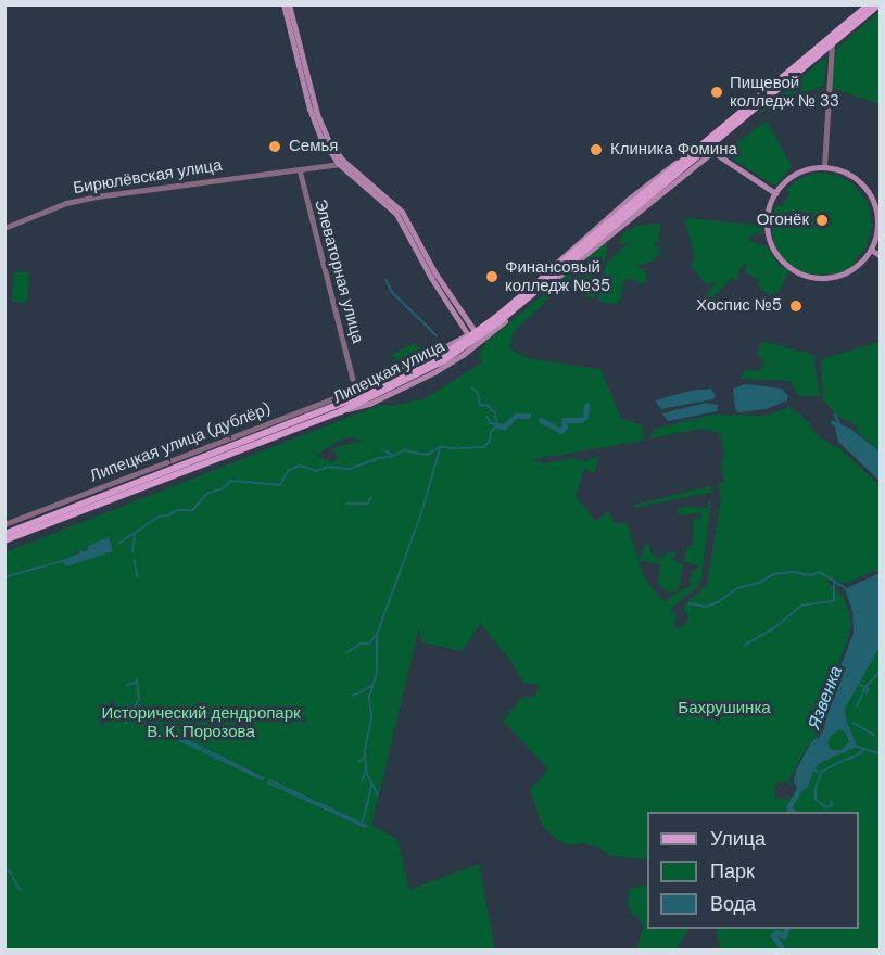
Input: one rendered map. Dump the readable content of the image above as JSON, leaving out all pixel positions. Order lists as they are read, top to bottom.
{
  "streets": {
    "main road": ["Липецкая улица"],
    "street": ["Бирюлёвская улица", "Элеваторная улица", "Липецкая улица (дублёр)"]
  },
  "crossings": [
    ["Бирюлёвская улица", "Элеваторная улица"]
  ],
  "water": ["Язвенка"],
  "parks": ["Бахрушинка", "Исторический дендропарк В. К. Порозова"],
  "places": [
    "Пищевой колледж № 33",
    "Семья",
    "Клиника Фомина",
    "Огонёк",
    "Финансовый колледж №35",
    "Хоспис №5"
  ],
  "legend": ["Улица", "Парк", "Вода"]
}
